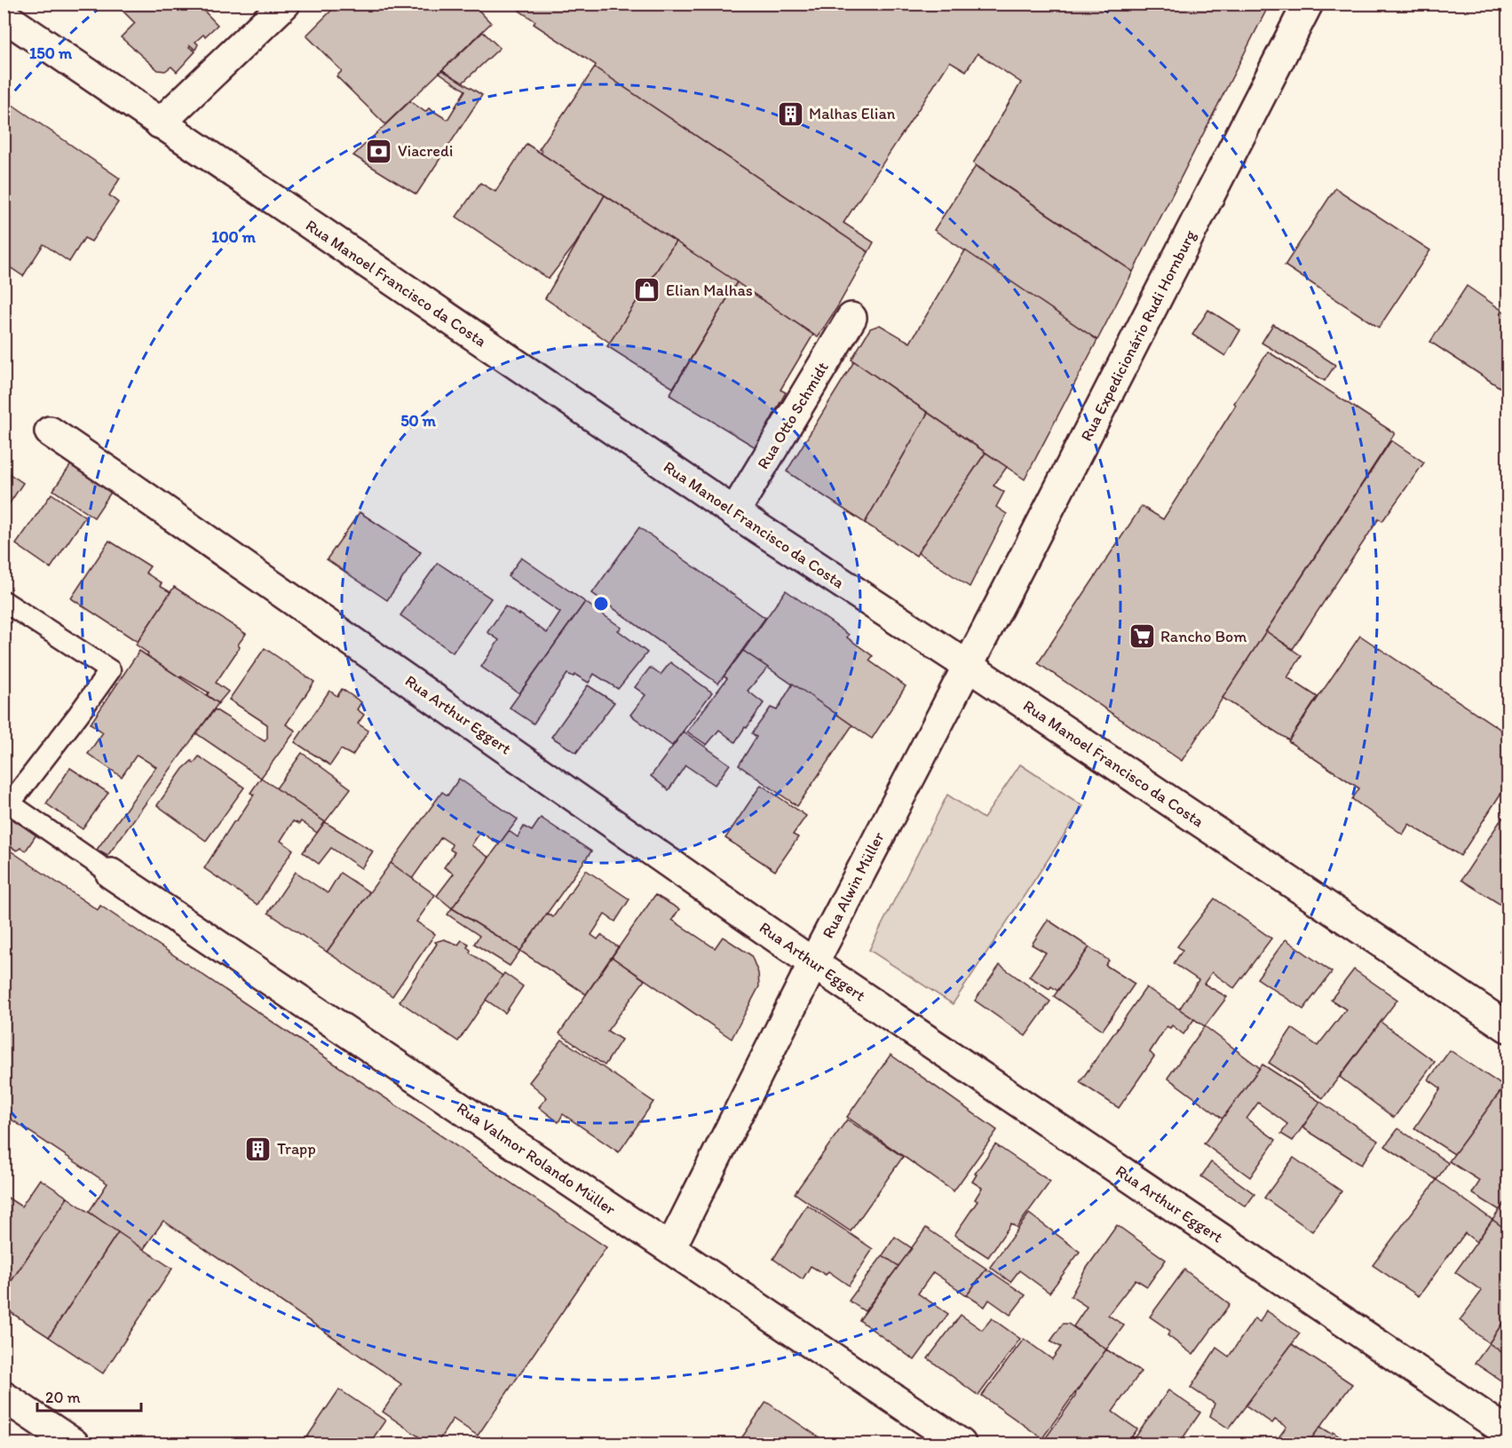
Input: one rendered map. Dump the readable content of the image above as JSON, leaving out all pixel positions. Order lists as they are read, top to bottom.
{
  "streets": {
    "street": [
      "Rua Manoel Francisco da Costa",
      "Rua Expedicionário Rudi Hornburg",
      "Rua Otto Schmidt",
      "Rua Arthur Eggert",
      "Rua Alwin Müller",
      "Rua Valmor Rolando Müller"
    ]
  },
  "crossings": [
    ["Rua Manoel Francisco da Costa", "Rua Expedicionário Rudi Hornburg"],
    ["Rua Manoel Francisco da Costa", "Rua Otto Schmidt"],
    ["Rua Manoel Francisco da Costa", "Rua Alwin Müller"],
    ["Rua Expedicionário Rudi Hornburg", "Rua Alwin Müller"],
    ["Rua Arthur Eggert", "Rua Alwin Müller"],
    ["Rua Alwin Müller", "Rua Valmor Rolando Müller"]
  ],
  "places": {
    "building": ["Malhas Elian", "Trapp"],
    "bank": ["Viacredi"],
    "shop": ["Elian Malhas"],
    "supermarket": ["Rancho Bom"]
  },
  "scale_bar": "20 m",
  "rings": ["150 m", "100 m", "50 m"]
}
